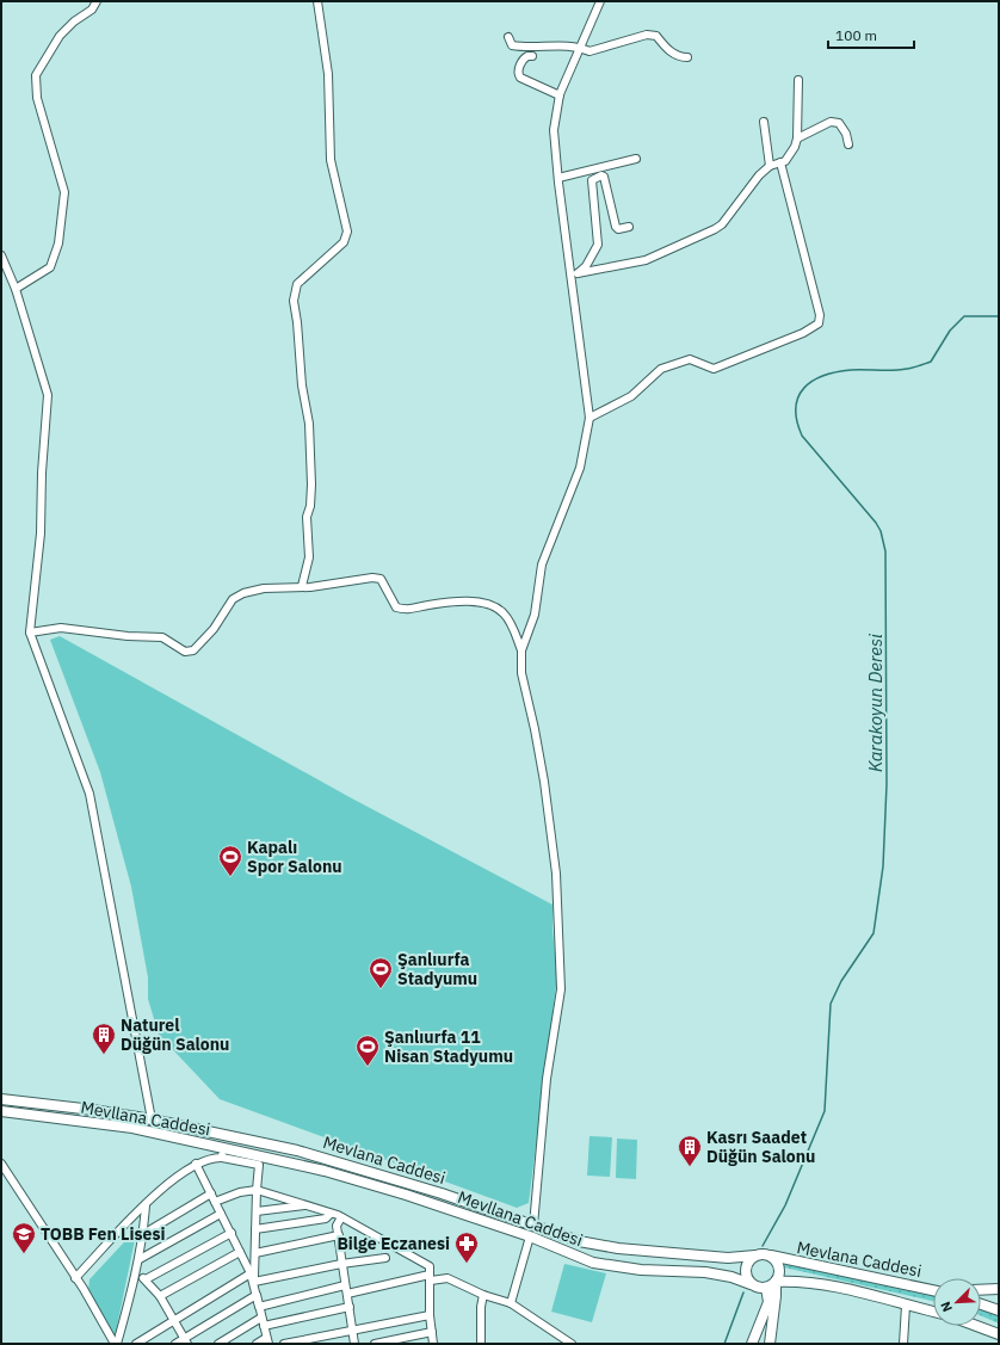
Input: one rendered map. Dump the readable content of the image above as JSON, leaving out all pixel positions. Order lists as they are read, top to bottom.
{
  "streets": {
    "main road": ["Mevllana Caddesi", "Mevlana Caddesi"]
  },
  "crossings": [
    ["Mevllana Caddesi", "Mevlana Caddesi"]
  ],
  "water": ["Karakoyun Deresi"],
  "places": {
    "sports": ["Kapalı Spor Salonu", "Şanlıurfa Stadyumu", "Şanlıurfa 11 Nisan Stadyumu"],
    "building": ["Naturel Düğün Salonu", "Kasrı Saadet Düğün Salonu"],
    "school or university": ["TOBB Fen Lisesi"],
    "pharmacy": ["Bilge Eczanesi"]
  },
  "scale_bar": "100 m",
  "north": "bottom left"
}
